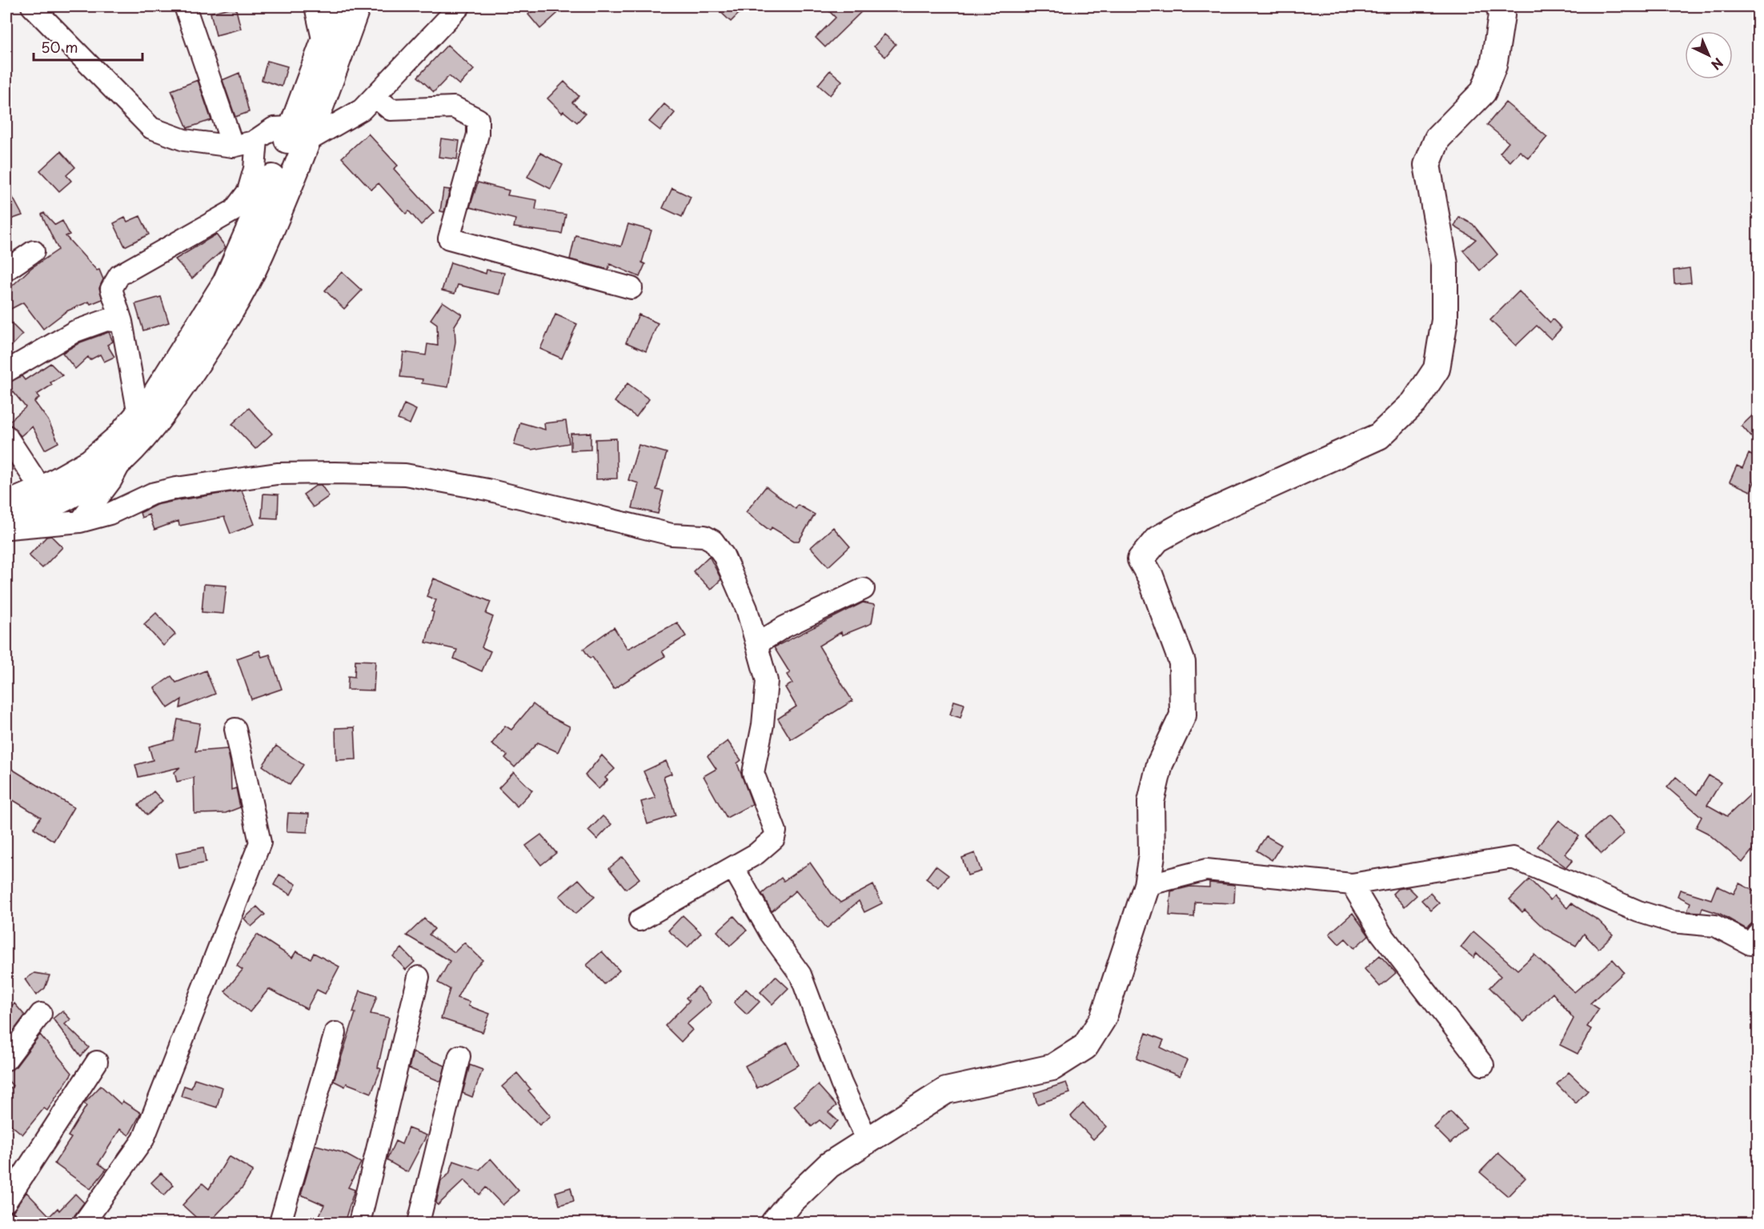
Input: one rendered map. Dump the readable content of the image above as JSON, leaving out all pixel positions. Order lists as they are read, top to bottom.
{
  "scale_bar": "50 m",
  "north": "bottom right"
}
